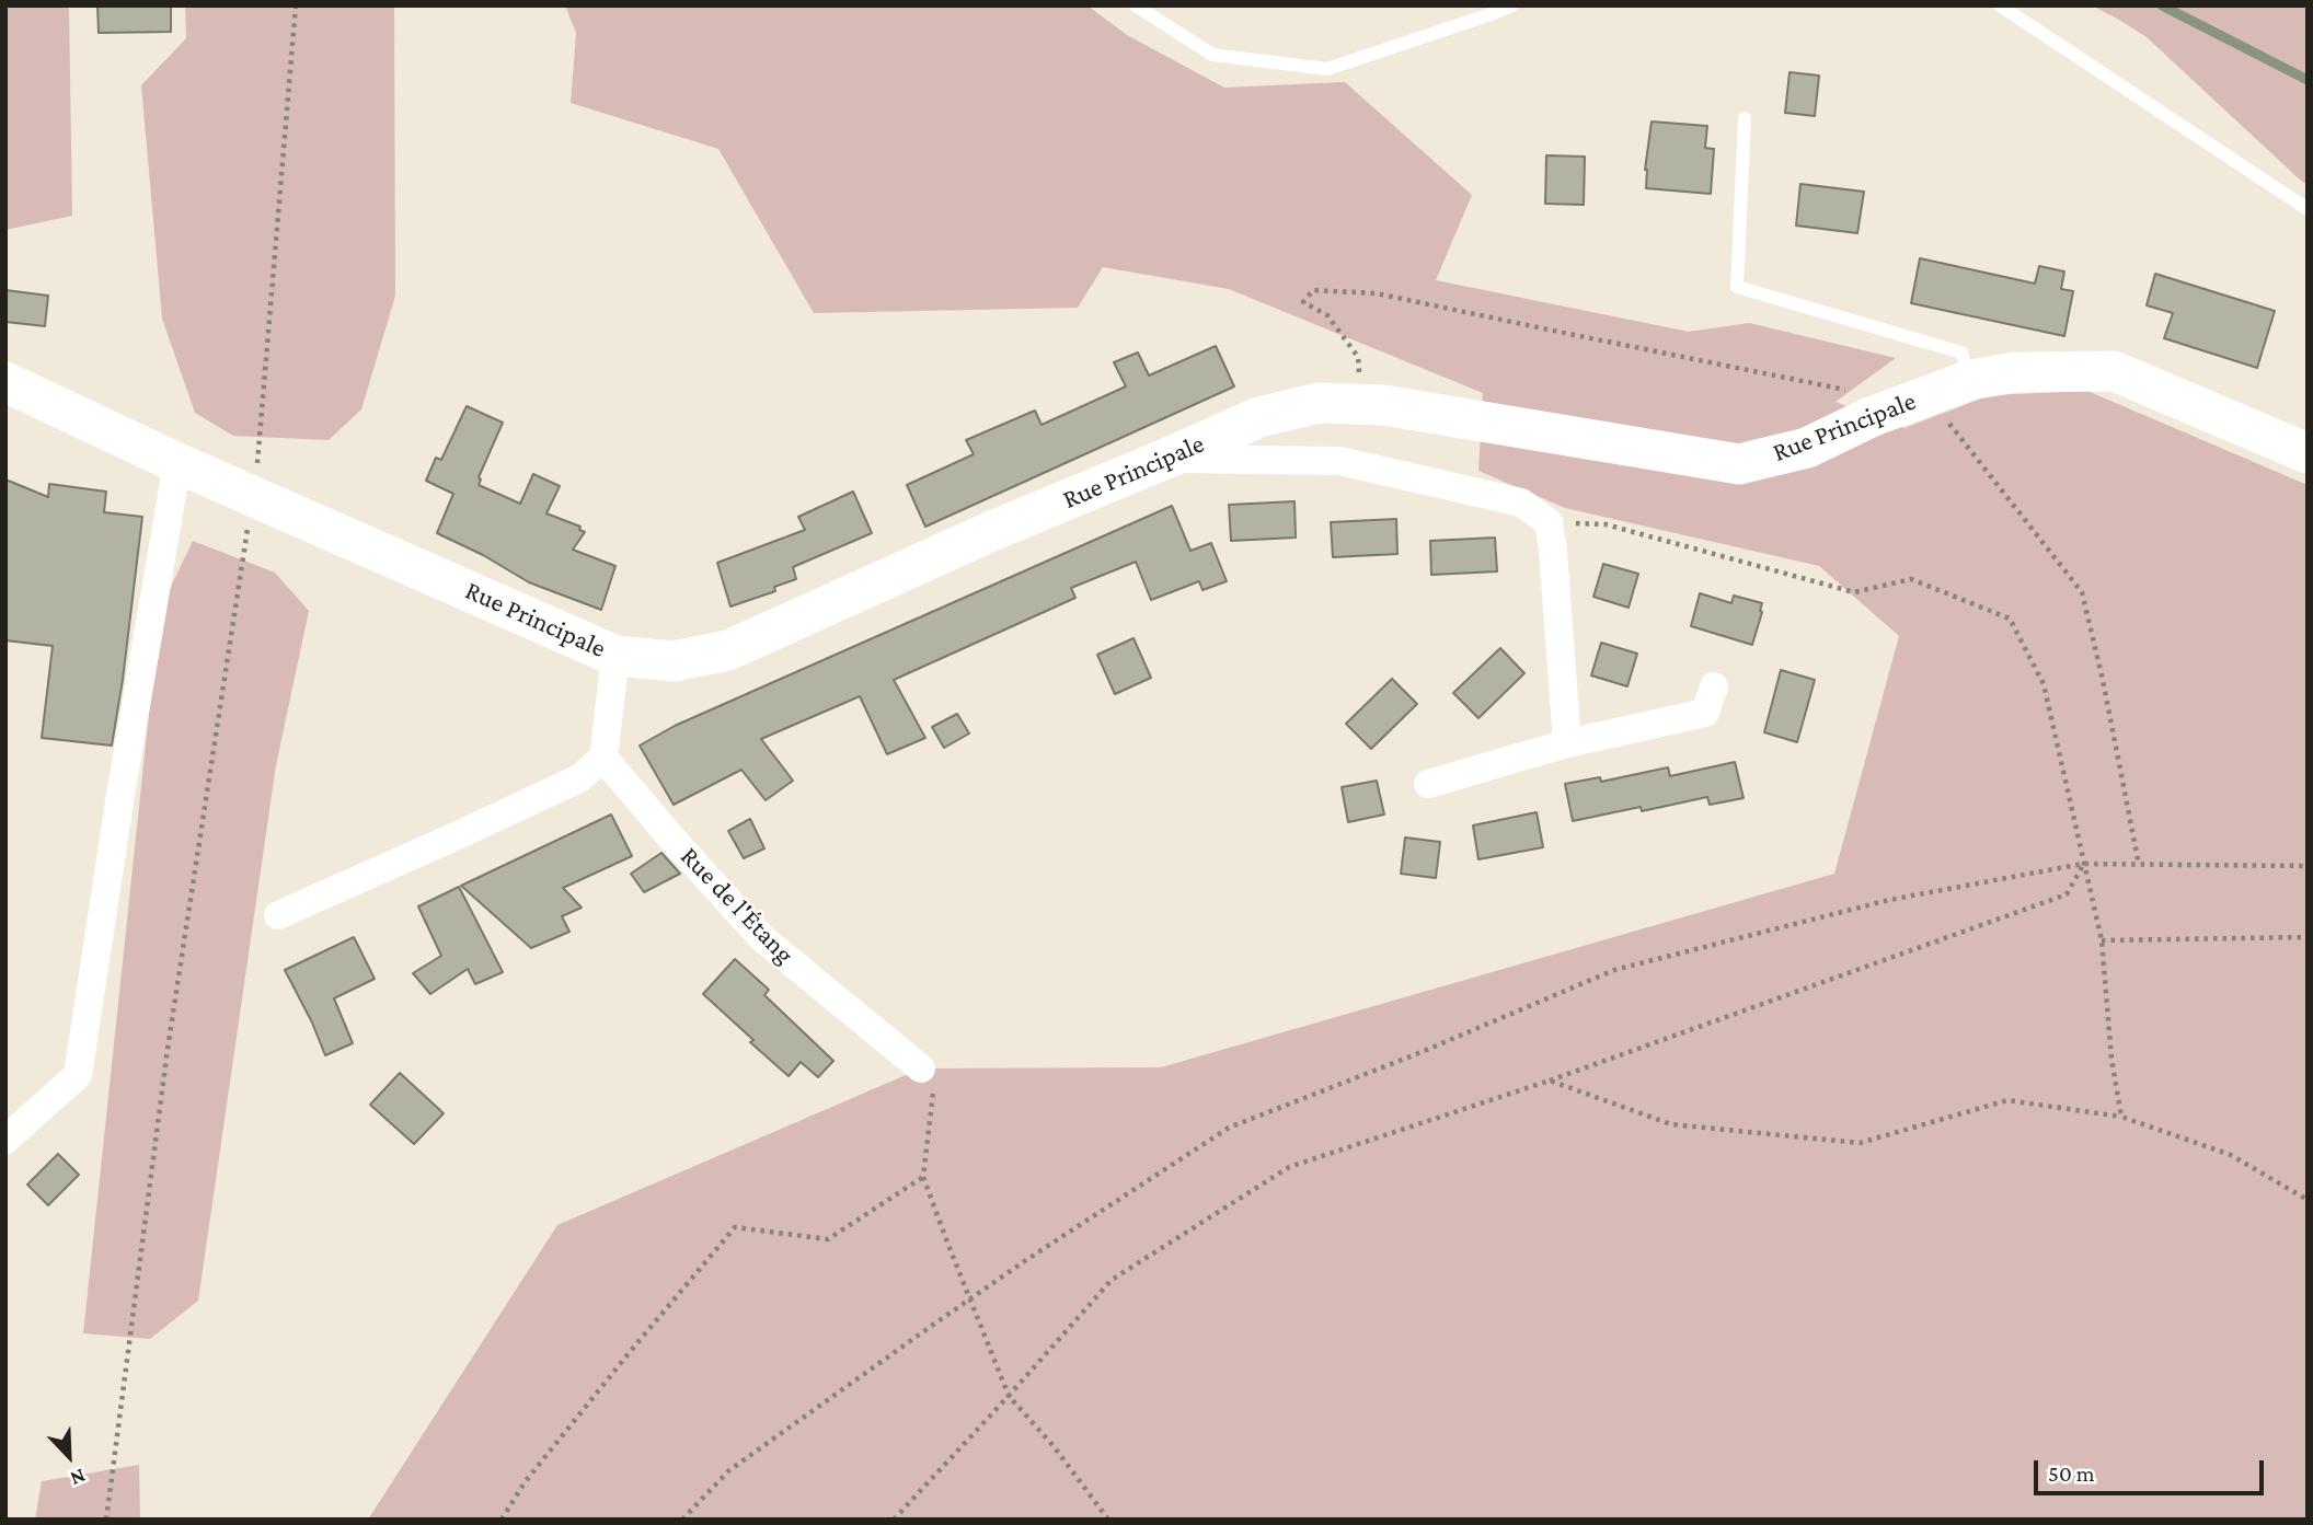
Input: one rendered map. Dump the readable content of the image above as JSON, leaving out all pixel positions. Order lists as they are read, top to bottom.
{
  "streets": {
    "main road": ["Rue Principale"],
    "street": ["Rue de l'Étang"]
  },
  "scale_bar": "50 m",
  "north": "bottom right"
}
